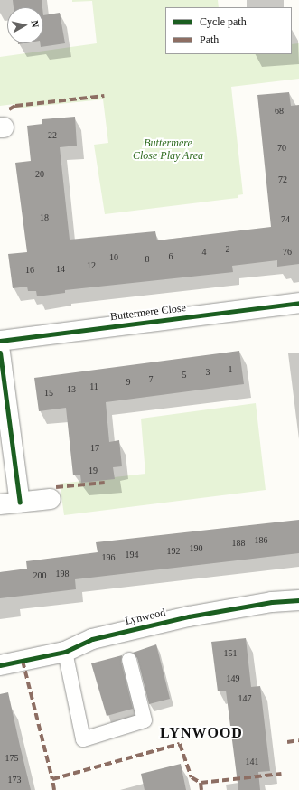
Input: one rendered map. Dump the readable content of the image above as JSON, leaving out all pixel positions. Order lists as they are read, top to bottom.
{
  "streets": {
    "street": ["Buttermere Close", "Lynwood"]
  },
  "districts": ["LYNWOOD"],
  "parks": ["Buttermere Close Play Area"],
  "house_numbers": [
    "68",
    "22",
    "70",
    "20",
    "72",
    "18",
    "74",
    "2",
    "4",
    "76",
    "6",
    "10",
    "8",
    "12",
    "14",
    "16",
    "1",
    "3",
    "5",
    "7",
    "9",
    "11",
    "13",
    "15",
    "17",
    "19",
    "186",
    "188",
    "190",
    "192",
    "194",
    "196",
    "198",
    "200",
    "151",
    "149",
    "147",
    "175",
    "141",
    "173"
  ],
  "legend": ["Cycle path", "Path"],
  "north": "right"
}
